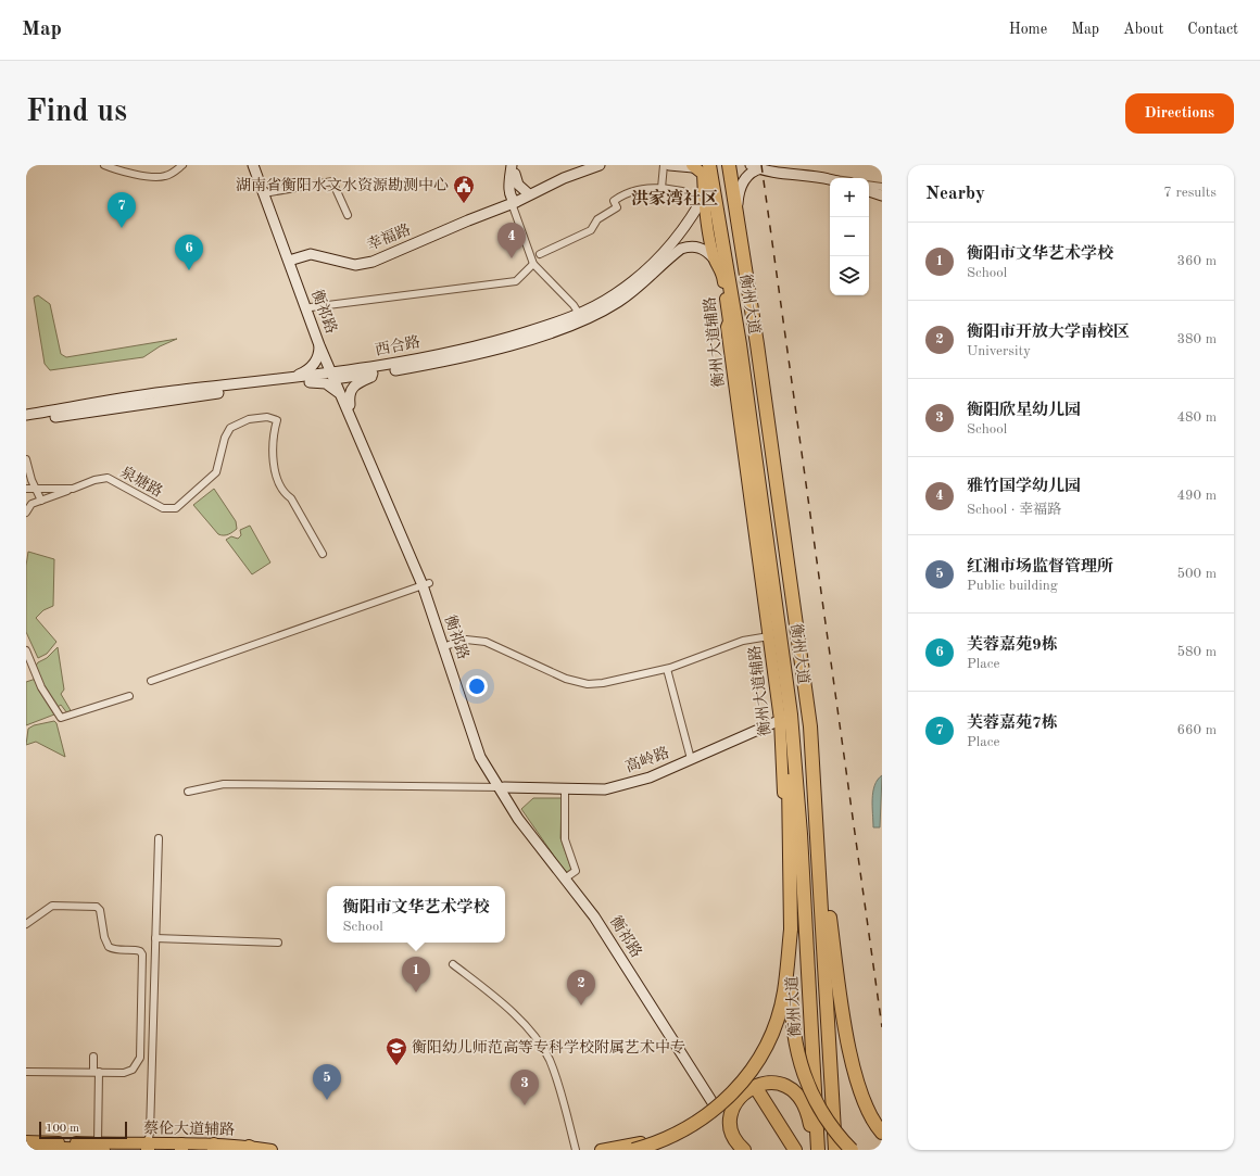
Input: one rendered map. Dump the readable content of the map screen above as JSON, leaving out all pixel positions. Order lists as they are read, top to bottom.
{
  "streets": {
    "highway": ["衡州大道"],
    "main road": ["衡州大道辅路", "蔡伦大道辅路"],
    "street": [
      "幸福路",
      "衡祁路",
      "西合路",
      "泉塘路",
      "高岭路"
    ]
  },
  "crossings": [
    ["幸福路", "衡祁路"],
    ["衡州大道", "衡州大道辅路"],
    ["衡州大道", "高岭路"],
    ["衡祁路", "衡州大道辅路"],
    ["衡祁路", "西合路"],
    ["衡祁路", "高岭路"],
    ["衡州大道辅路", "西合路"],
    ["衡州大道辅路", "高岭路"]
  ],
  "districts": ["洪家湾社区"],
  "places": {
    "public building": ["湖南省衡阳水文水资源勘测中心"],
    "school or university": ["衡阳幼儿师范高等专科学校附属艺术中专"]
  },
  "scale_bar": "100 m",
  "page": {
    "header": "Map",
    "nav": [
      "Home",
      "Map",
      "About",
      "Contact"
    ],
    "buttons": "Directions",
    "title": "Find us",
    "heading": ["Nearby", "7 results"],
    "map_buttons": ["+", "−"],
    "pins": [
      "7",
      "4",
      "6",
      "1",
      "2",
      "5",
      "3"
    ],
    "list": [
      {
        "mark": "1",
        "name": "衡阳市文华艺术学校",
        "note": "School",
        "value": "360 m"
      },
      {
        "mark": "2",
        "name": "衡阳市开放大学南校区",
        "note": "University",
        "value": "380 m"
      },
      {
        "mark": "3",
        "name": "衡阳欣星幼儿园",
        "note": "School",
        "value": "480 m"
      },
      {
        "mark": "4",
        "name": "雅竹国学幼儿园",
        "note": "School · 幸福路",
        "value": "490 m"
      },
      {
        "mark": "5",
        "name": "红湘市场监督管理所",
        "note": "Public building",
        "value": "500 m"
      },
      {
        "mark": "6",
        "name": "芙蓉嘉苑9栋",
        "note": "Place",
        "value": "580 m"
      },
      {
        "mark": "7",
        "name": "芙蓉嘉苑7栋",
        "note": "Place",
        "value": "660 m"
      }
    ],
    "popup": ["衡阳市文华艺术学校", "School"],
    "scale": "100 m"
  }
}
